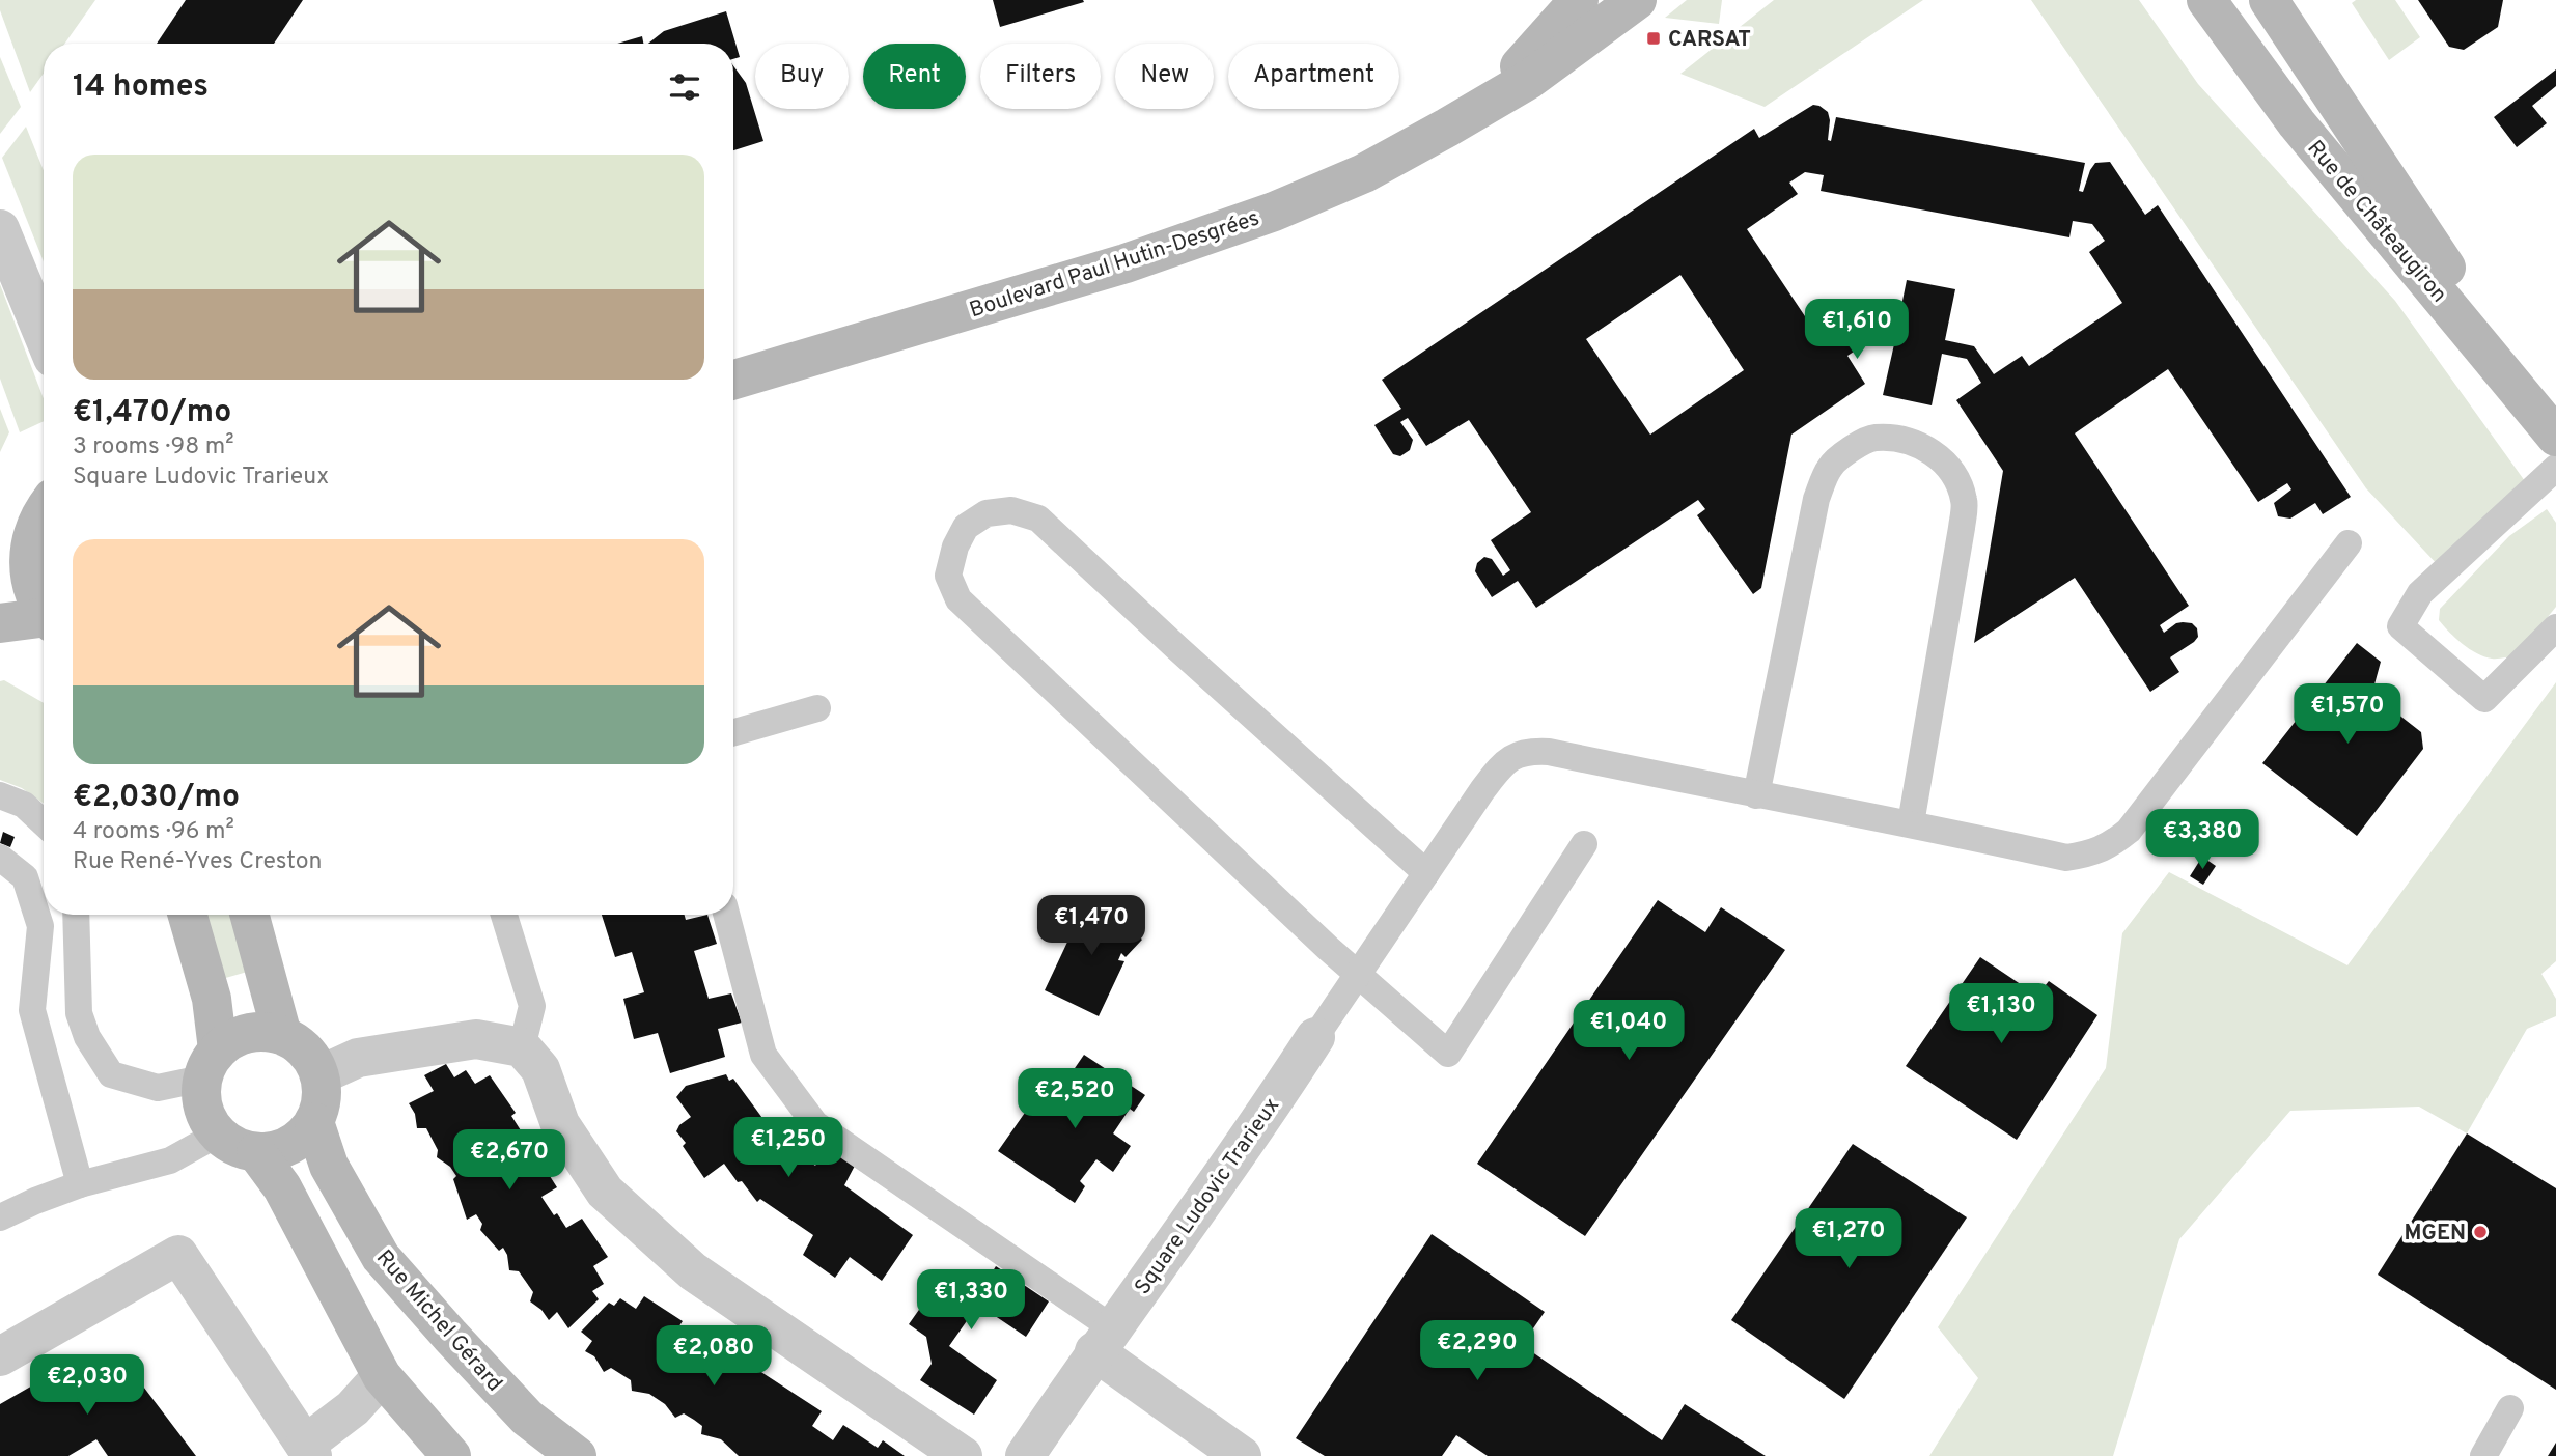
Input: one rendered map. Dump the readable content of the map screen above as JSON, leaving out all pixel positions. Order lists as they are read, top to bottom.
{
  "streets": {
    "main road": ["Rue de Châteaugiron", "Boulevard Paul Hutin-Desgrées", "Rue Michel Gérard"],
    "street": ["Square Ludovic Trarieux"]
  },
  "places": {
    "transit": ["CARSAT"],
    "other": ["MGEN"]
  },
  "page": {
    "chip": [
      "Buy",
      "Rent",
      "Filters",
      "New",
      "Apartment"
    ],
    "heading": "14 homes",
    "list": [
      {
        "name": "€1,470/mo",
        "note": "3 rooms · 98 m² · Square Ludovic Trarieux"
      },
      {
        "name": "€2,030/mo",
        "note": "4 rooms · 96 m² · Rue René-Yves Creston"
      }
    ],
    "price": [
      "€1,610",
      "€1,570",
      "€3,380",
      "€1,470",
      "€1,130",
      "€1,040",
      "€2,520",
      "€1,250",
      "€2,670",
      "€1,270",
      "€1,330",
      "€2,290",
      "€2,080",
      "€2,030"
    ]
  }
}
